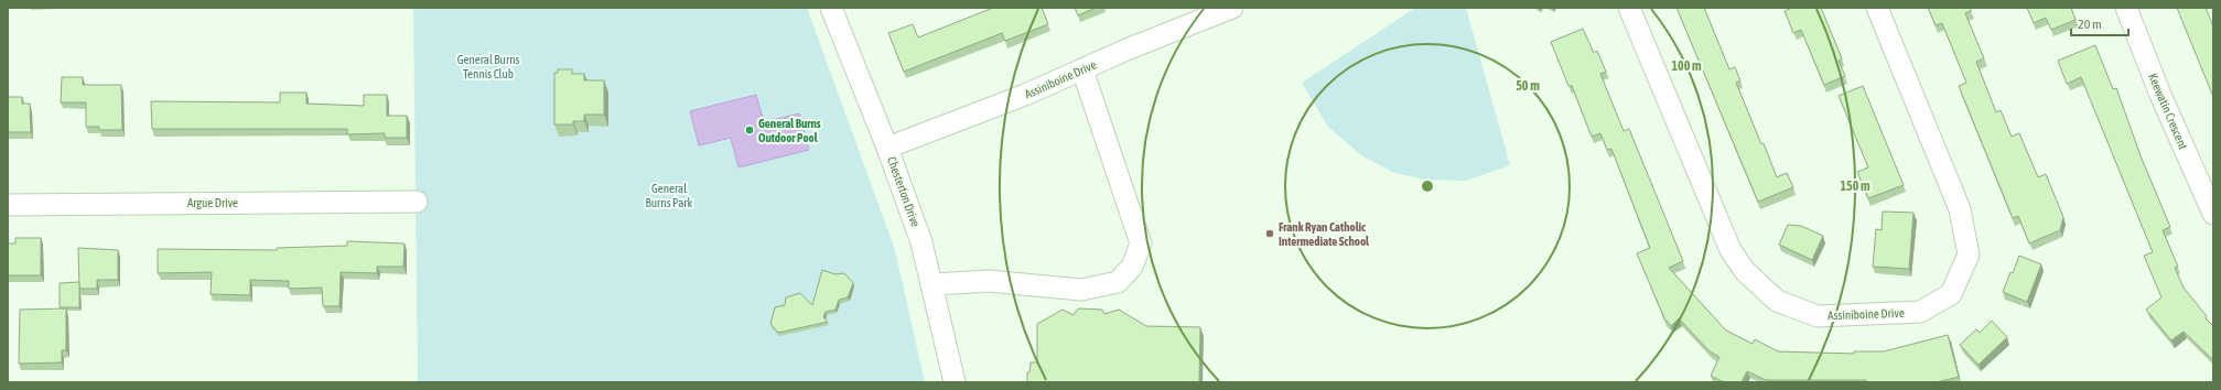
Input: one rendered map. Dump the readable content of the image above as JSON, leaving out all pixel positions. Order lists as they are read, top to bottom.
{
  "streets": {
    "street": [
      "Assiniboine Drive",
      "Keewatin Crescent",
      "Chesterton Drive",
      "Argue Drive"
    ]
  },
  "crossings": [
    ["Assiniboine Drive", "Chesterton Drive"]
  ],
  "parks": ["General Burns Tennis Club", "General Burns Park"],
  "places": ["General Burns Outdoor Pool", "Frank Ryan Catholic Intermediate School"],
  "scale_bar": "20 m",
  "rings": ["100 m", "50 m", "150 m"]
}
